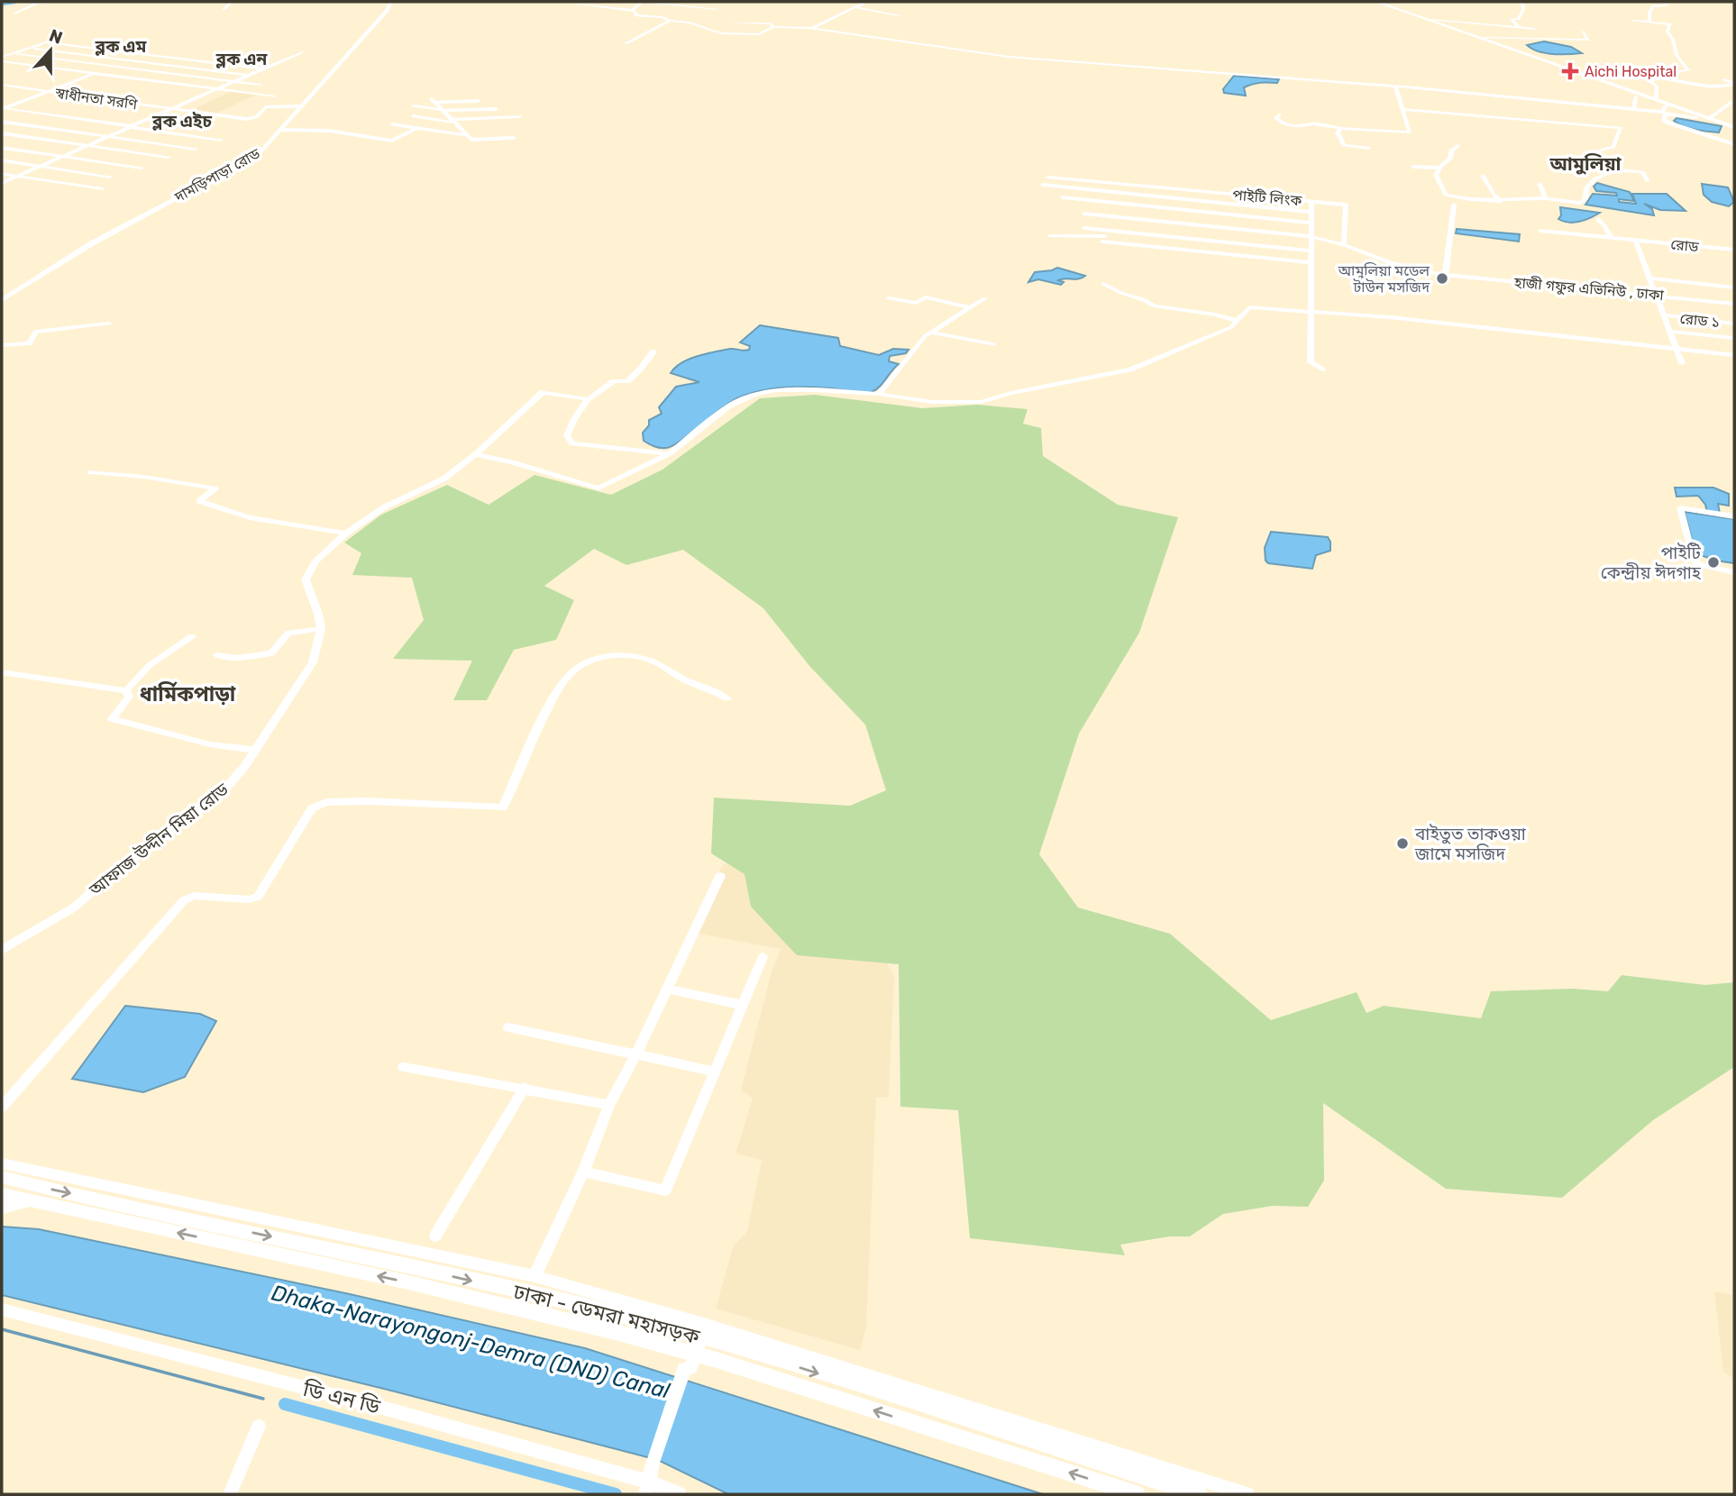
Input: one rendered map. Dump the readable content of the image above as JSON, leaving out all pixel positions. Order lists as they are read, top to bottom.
{
  "streets": {
    "main road": ["দামড়িপাড়া রোড", "ঢাকা - ডেমরা মহাসড়ক"],
    "street": [
      "স্বাধীনতা সরণি",
      "পাইটি লিংক",
      "রোড",
      "হাজী গফুর এভিনিউ , ঢাকা",
      "রোড ১",
      "আফাজ উদ্দীন মিয়া রোড",
      "ডি এন ডি"
    ]
  },
  "crossings": [
    ["স্বাধীনতা সরণি", "দামড়িপাড়া রোড"],
    ["পাইটি লিংক", "হাজী গফুর এভিনিউ , ঢাকা"]
  ],
  "districts": [
    "ব্লক এম",
    "ব্লক এন",
    "ব্লক এইচ",
    "আমুলিয়া",
    "ধার্মিকপাড়া"
  ],
  "water": ["Dhaka-Narayongonj-Demra (DND) Canal"],
  "places": {
    "health": ["Aichi Hospital"],
    "other": ["আমুলিয়া মডেল টাউন মসজিদ", "পাইটি কেন্দ্রীয় ঈদগাহ", "বাইতুত তাকওয়া জামে মসজিদ"]
  },
  "north": "top"
}
